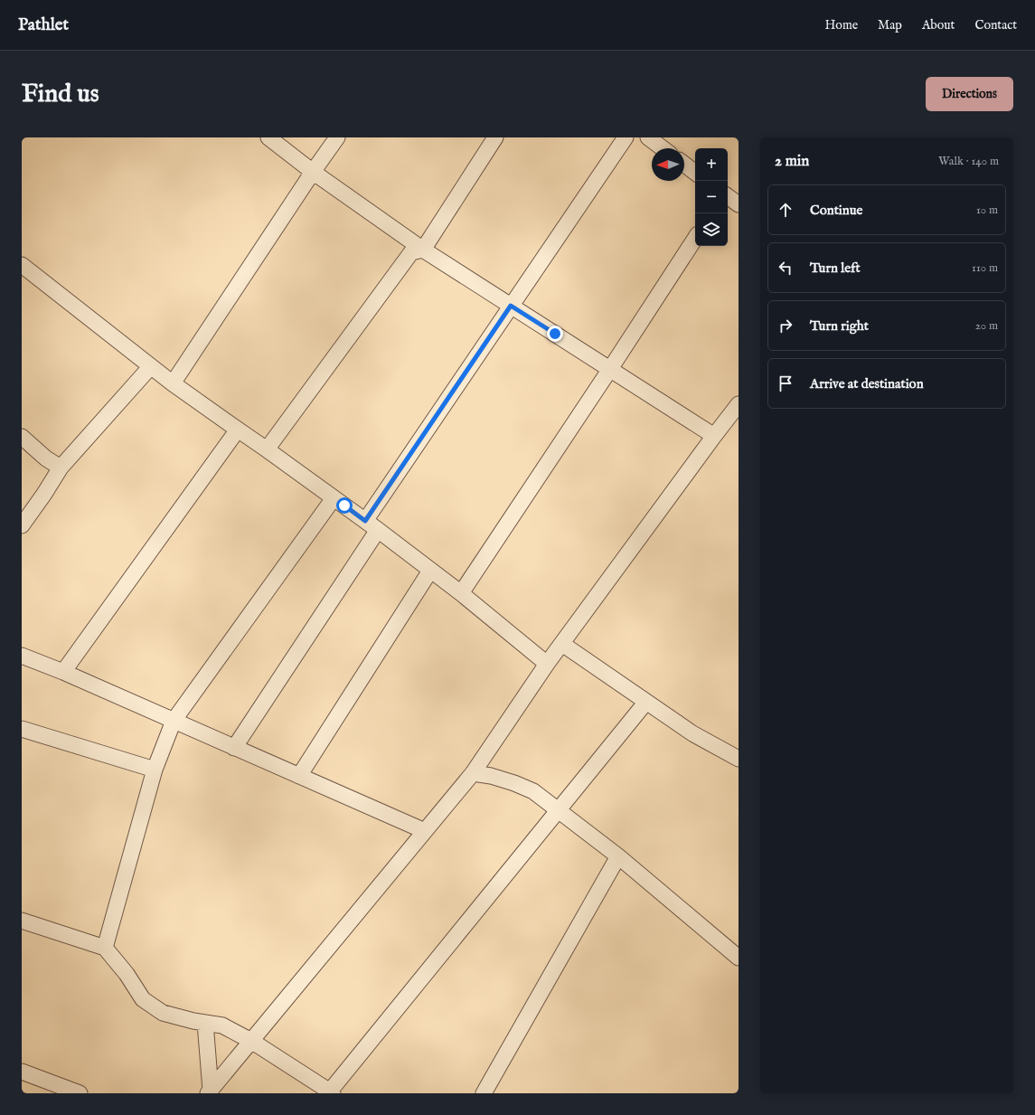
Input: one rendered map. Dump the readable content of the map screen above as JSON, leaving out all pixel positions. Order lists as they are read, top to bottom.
{
  "north": "left",
  "page": {
    "header": "Pathlet",
    "nav": [
      "Home",
      "Map",
      "About",
      "Contact"
    ],
    "buttons": "Directions",
    "title": "Find us",
    "heading": ["2 min", "Walk · 140 m"],
    "map_buttons": ["+", "−"],
    "list": [
      ["Continue", "10 m"],
      ["Turn left", "110 m"],
      ["Turn right", "20 m"],
      "Arrive at destination"
    ]
  }
}
